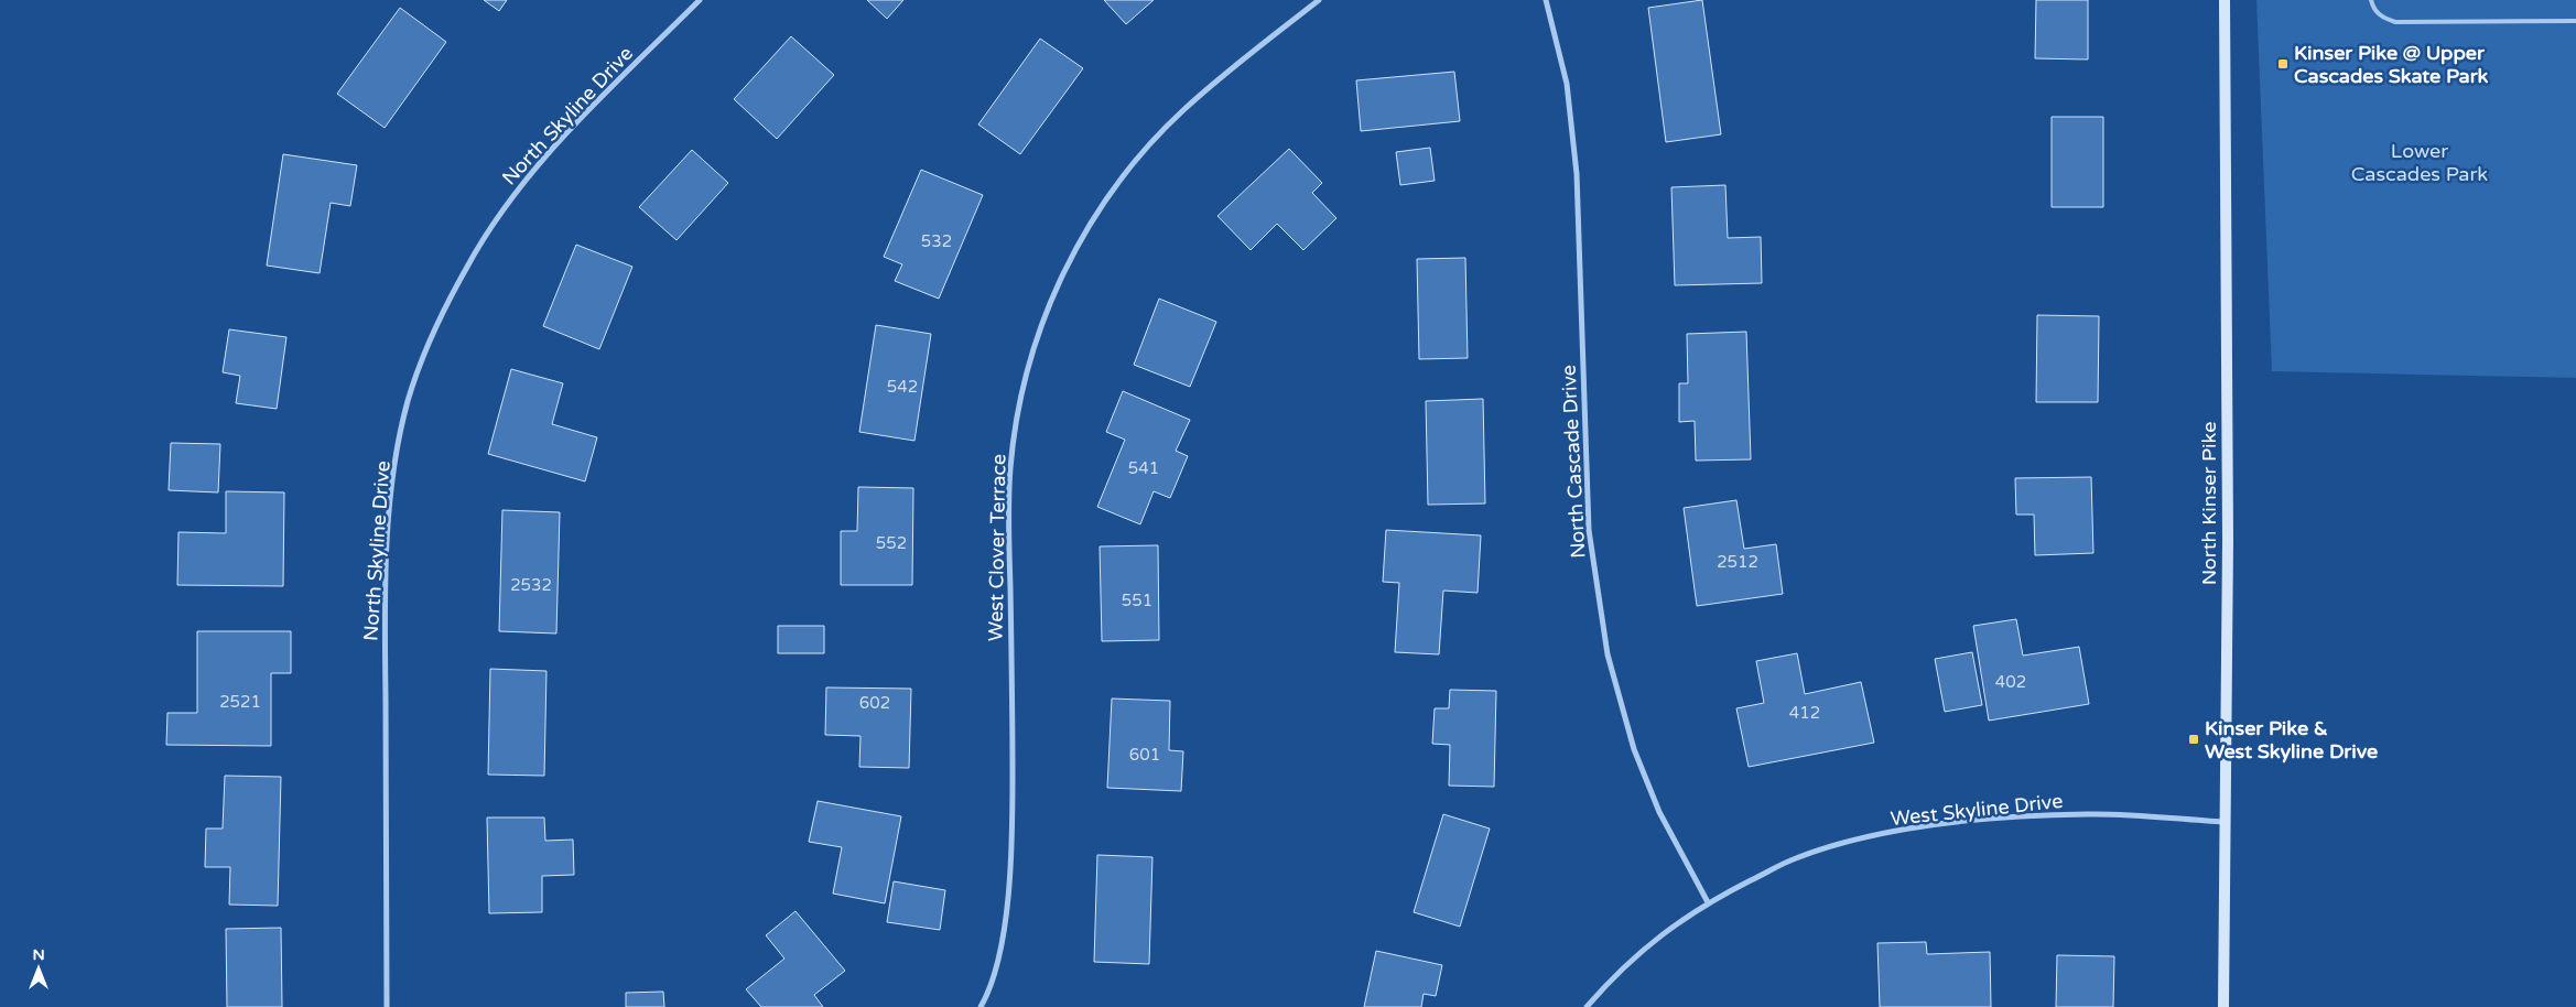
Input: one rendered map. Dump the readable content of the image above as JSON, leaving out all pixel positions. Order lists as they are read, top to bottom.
{
  "streets": {
    "street": [
      "North Skyline Drive",
      "North Cascade Drive",
      "North Kinser Pike",
      "West Clover Terrace",
      "West Skyline Drive"
    ]
  },
  "crossings": [
    ["North Cascade Drive", "West Skyline Drive"],
    ["North Kinser Pike", "West Skyline Drive"]
  ],
  "parks": ["Lower Cascades Park"],
  "places": {
    "transit": ["Kinser Pike @ Upper Cascades Skate Park", "Kinser Pike & West Skyline Drive"]
  },
  "house_numbers": [
    "532",
    "542",
    "541",
    "552",
    "2512",
    "2532",
    "551",
    "402",
    "2521",
    "602",
    "412",
    "601"
  ],
  "north": "top"
}
